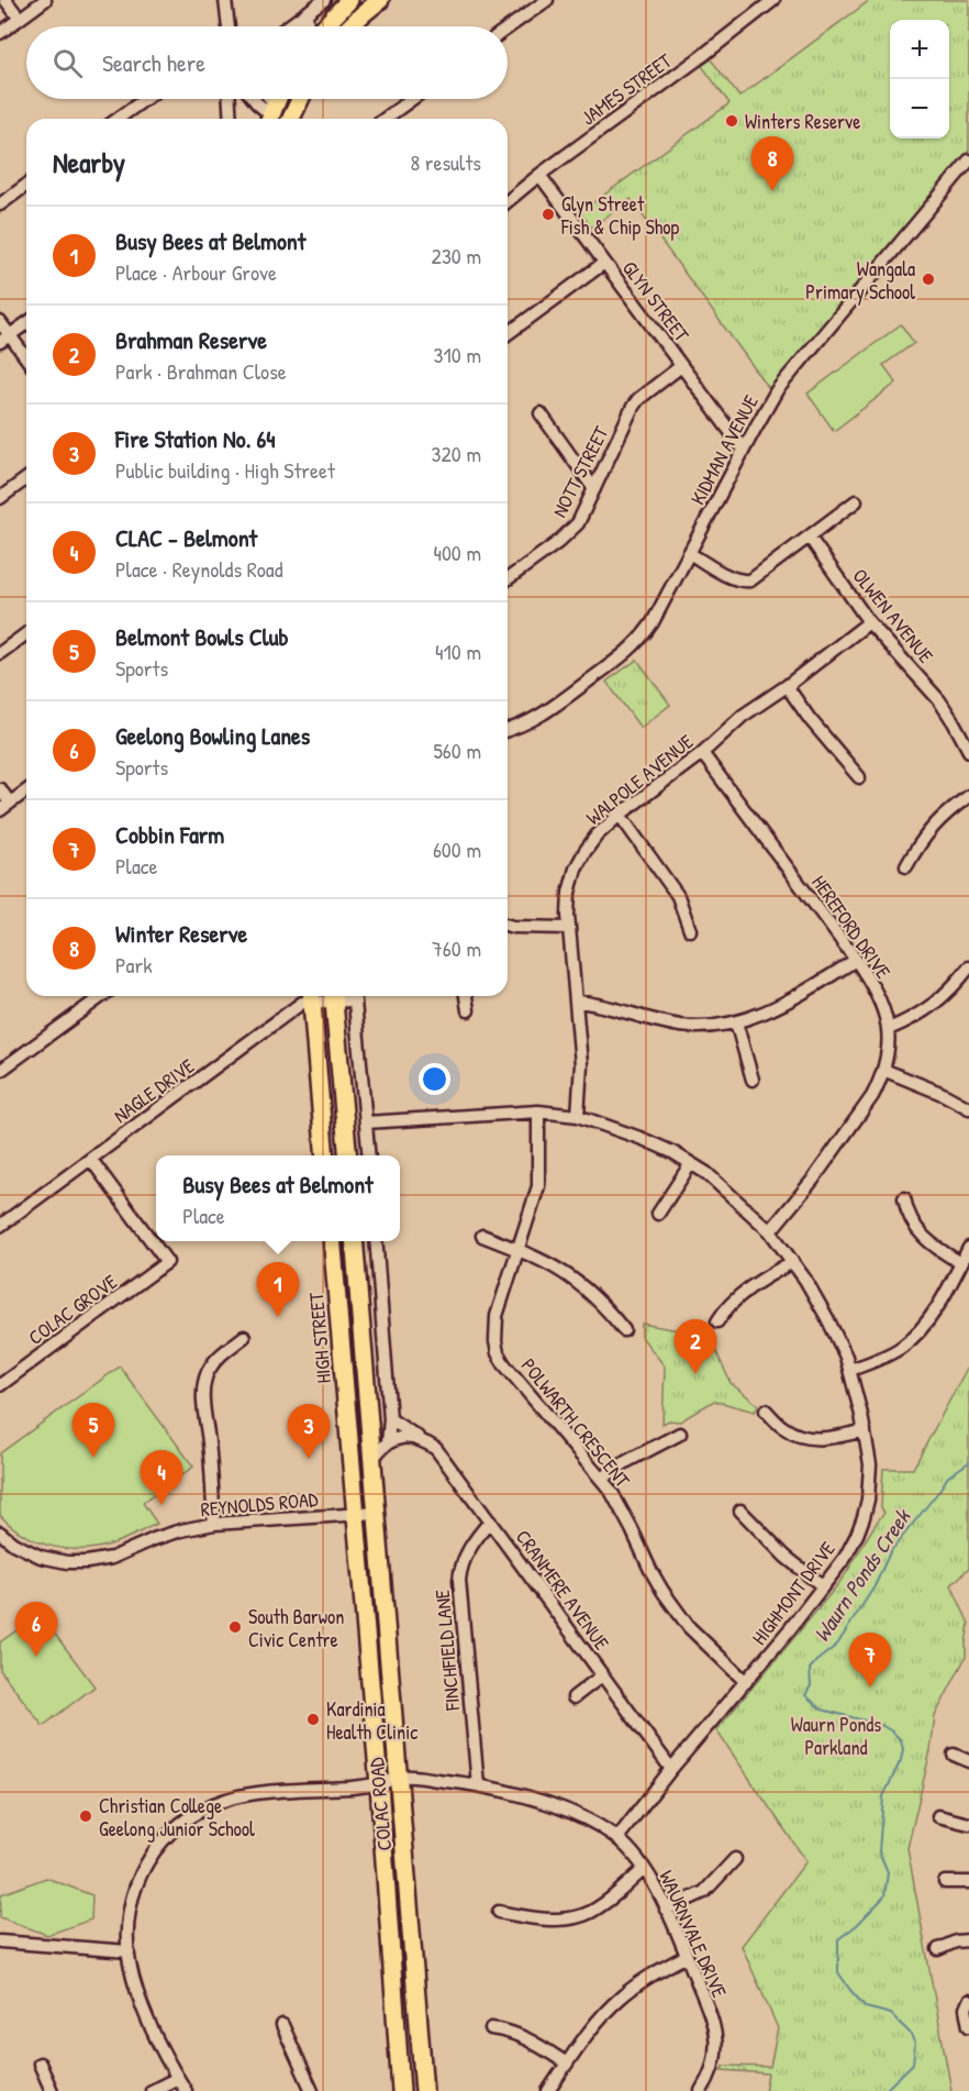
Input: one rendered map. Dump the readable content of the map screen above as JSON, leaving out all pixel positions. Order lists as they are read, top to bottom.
{
  "streets": {
    "highway": ["HIGH STREET", "COLAC ROAD"],
    "street": [
      "JAMES STREET",
      "GLYN STREET",
      "KIDMAN AVENUE",
      "NOTT STREET",
      "OLWEN AVENUE",
      "WALPOLE AVENUE",
      "HEREFORD DRIVE",
      "NAGLE DRIVE",
      "COLAC GROVE",
      "POLWARTH CRESCENT",
      "REYNOLDS ROAD",
      "CRANMERE AVENUE",
      "HIGHMONT DRIVE",
      "FINCHFIELD LANE",
      "WAURNVALE DRIVE"
    ]
  },
  "crossings": [
    ["JAMES STREET", "GLYN STREET"],
    ["GLYN STREET", "KIDMAN AVENUE"],
    ["GLYN STREET", "NOTT STREET"],
    ["OLWEN AVENUE", "WALPOLE AVENUE"],
    ["WALPOLE AVENUE", "HEREFORD DRIVE"],
    ["WALPOLE AVENUE", "HIGHMONT DRIVE"],
    ["HEREFORD DRIVE", "HIGHMONT DRIVE"],
    ["NAGLE DRIVE", "COLAC GROVE"],
    ["HIGH STREET", "REYNOLDS ROAD"],
    ["HIGH STREET", "COLAC ROAD"],
    ["POLWARTH CRESCENT", "HIGHMONT DRIVE"],
    ["REYNOLDS ROAD", "COLAC ROAD"],
    ["CRANMERE AVENUE", "HIGHMONT DRIVE"],
    ["CRANMERE AVENUE", "FINCHFIELD LANE"],
    ["HIGHMONT DRIVE", "WAURNVALE DRIVE"],
    ["FINCHFIELD LANE", "WAURNVALE DRIVE"],
    ["COLAC ROAD", "WAURNVALE DRIVE"]
  ],
  "water": ["Waurn Ponds Creek"],
  "parks": ["Waurn Ponds Parkland"],
  "places": [
    "Winters Reserve",
    "Glyn Street Fish & Chip Shop",
    "Wangala Primary School",
    "South Barwon Civic Centre",
    "Kardinia Health Clinic",
    "Christian College Geelong Junior School"
  ],
  "page": {
    "map_buttons": ["+", "−"],
    "search": "Search here",
    "heading": ["Nearby", "8 results"],
    "pins": [
      "8",
      "1",
      "2",
      "5",
      "3",
      "4",
      "6",
      "7"
    ],
    "list": [
      {
        "mark": "1",
        "name": "Busy Bees at Belmont",
        "note": "Place · Arbour Grove",
        "value": "230 m"
      },
      {
        "mark": "2",
        "name": "Brahman Reserve",
        "note": "Park · Brahman Close",
        "value": "310 m"
      },
      {
        "mark": "3",
        "name": "Fire Station No. 64",
        "note": "Public building · High Street",
        "value": "320 m"
      },
      {
        "mark": "4",
        "name": "CLAC - Belmont",
        "note": "Place · Reynolds Road",
        "value": "400 m"
      },
      {
        "mark": "5",
        "name": "Belmont Bowls Club",
        "note": "Sports",
        "value": "410 m"
      },
      {
        "mark": "6",
        "name": "Geelong Bowling Lanes",
        "note": "Sports",
        "value": "560 m"
      },
      {
        "mark": "7",
        "name": "Cobbin Farm",
        "note": "Place",
        "value": "600 m"
      },
      {
        "mark": "8",
        "name": "Winter Reserve",
        "note": "Park",
        "value": "760 m"
      }
    ],
    "popup": ["Busy Bees at Belmont", "Place"]
  }
}
